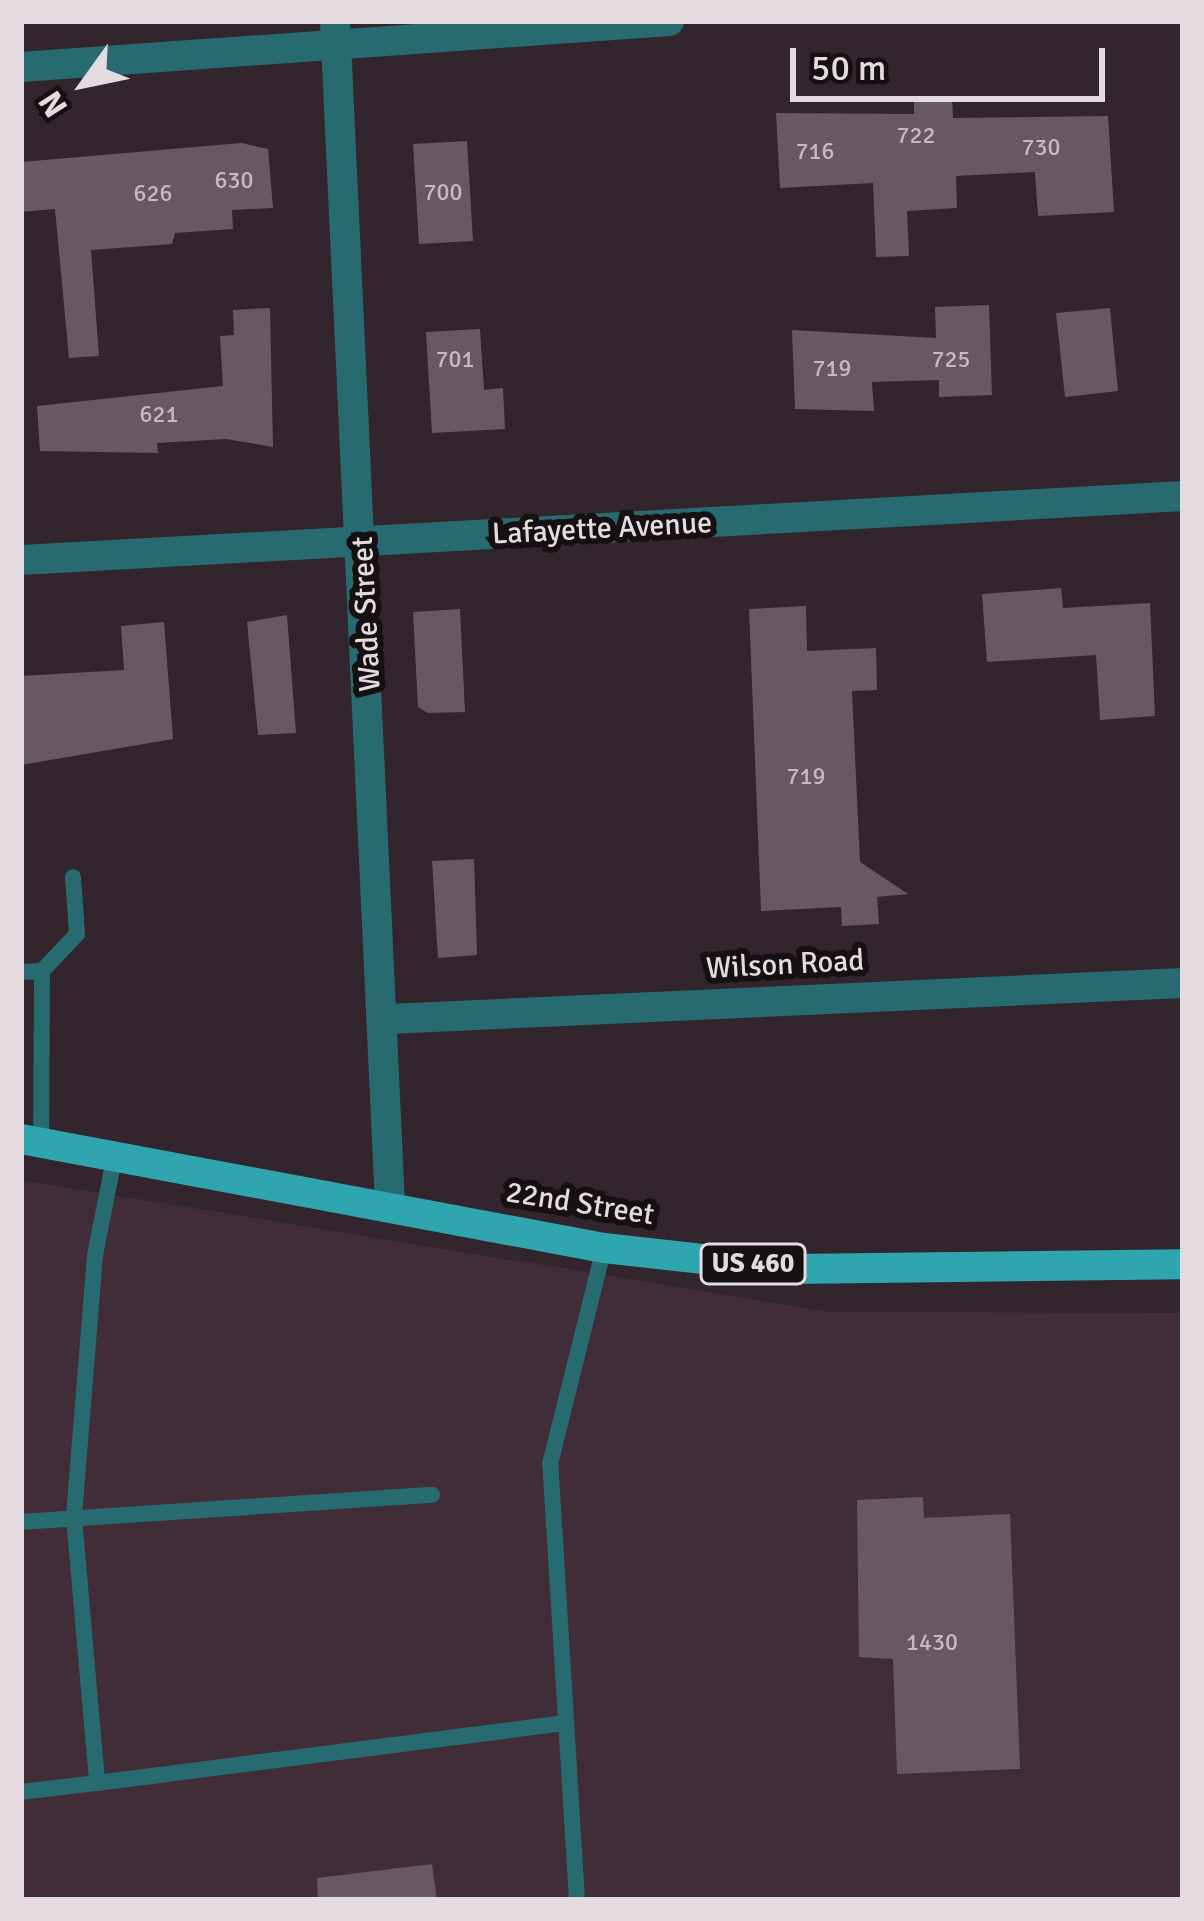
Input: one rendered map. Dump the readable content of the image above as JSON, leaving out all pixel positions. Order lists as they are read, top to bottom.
{
  "streets": {
    "main road": ["22nd Street", "US 460"],
    "street": ["Lafayette Avenue", "Wade Street", "Wilson Road"]
  },
  "crossings": [
    ["Lafayette Avenue", "Wade Street"],
    ["Wade Street", "Wilson Road"],
    ["Wade Street", "22nd Street"],
    ["22nd Street", "US 460"]
  ],
  "house_numbers": [
    "722",
    "730",
    "716",
    "630",
    "700",
    "626",
    "701",
    "725",
    "719",
    "621",
    "719",
    "1430"
  ],
  "scale_bar": "50 m",
  "north": "bottom left"
}
